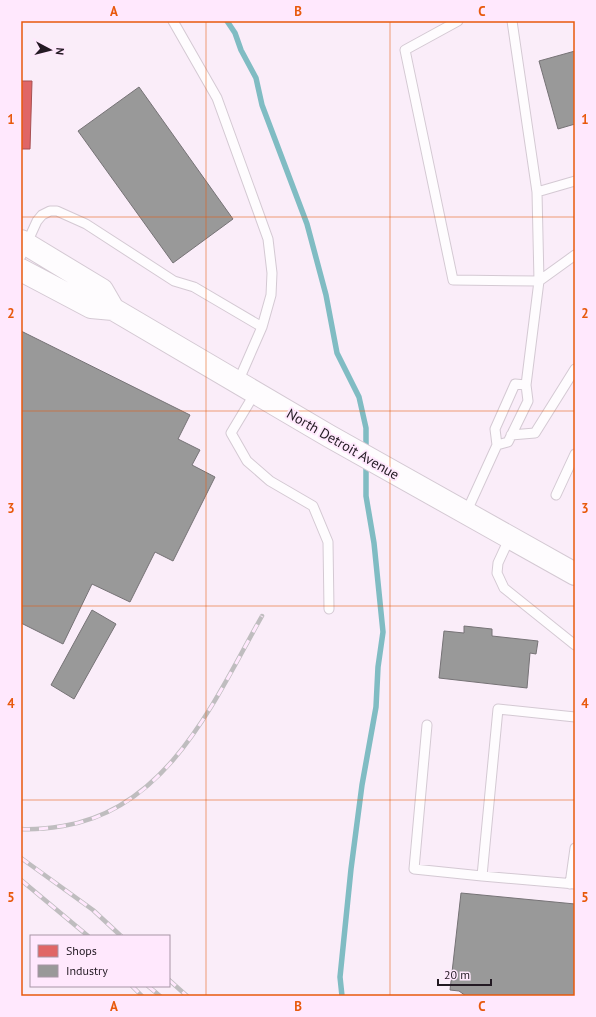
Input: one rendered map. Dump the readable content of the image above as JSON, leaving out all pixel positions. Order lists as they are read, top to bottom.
{
  "streets": {
    "main road": ["North Detroit Avenue"]
  },
  "legend": ["Shops", "Industry"],
  "scale_bar": "20 m",
  "north": "right",
  "grid": {
    "columns": ["A", "B", "C"],
    "rows": [
      "1",
      "2",
      "3",
      "4",
      "5"
    ]
  }
}
